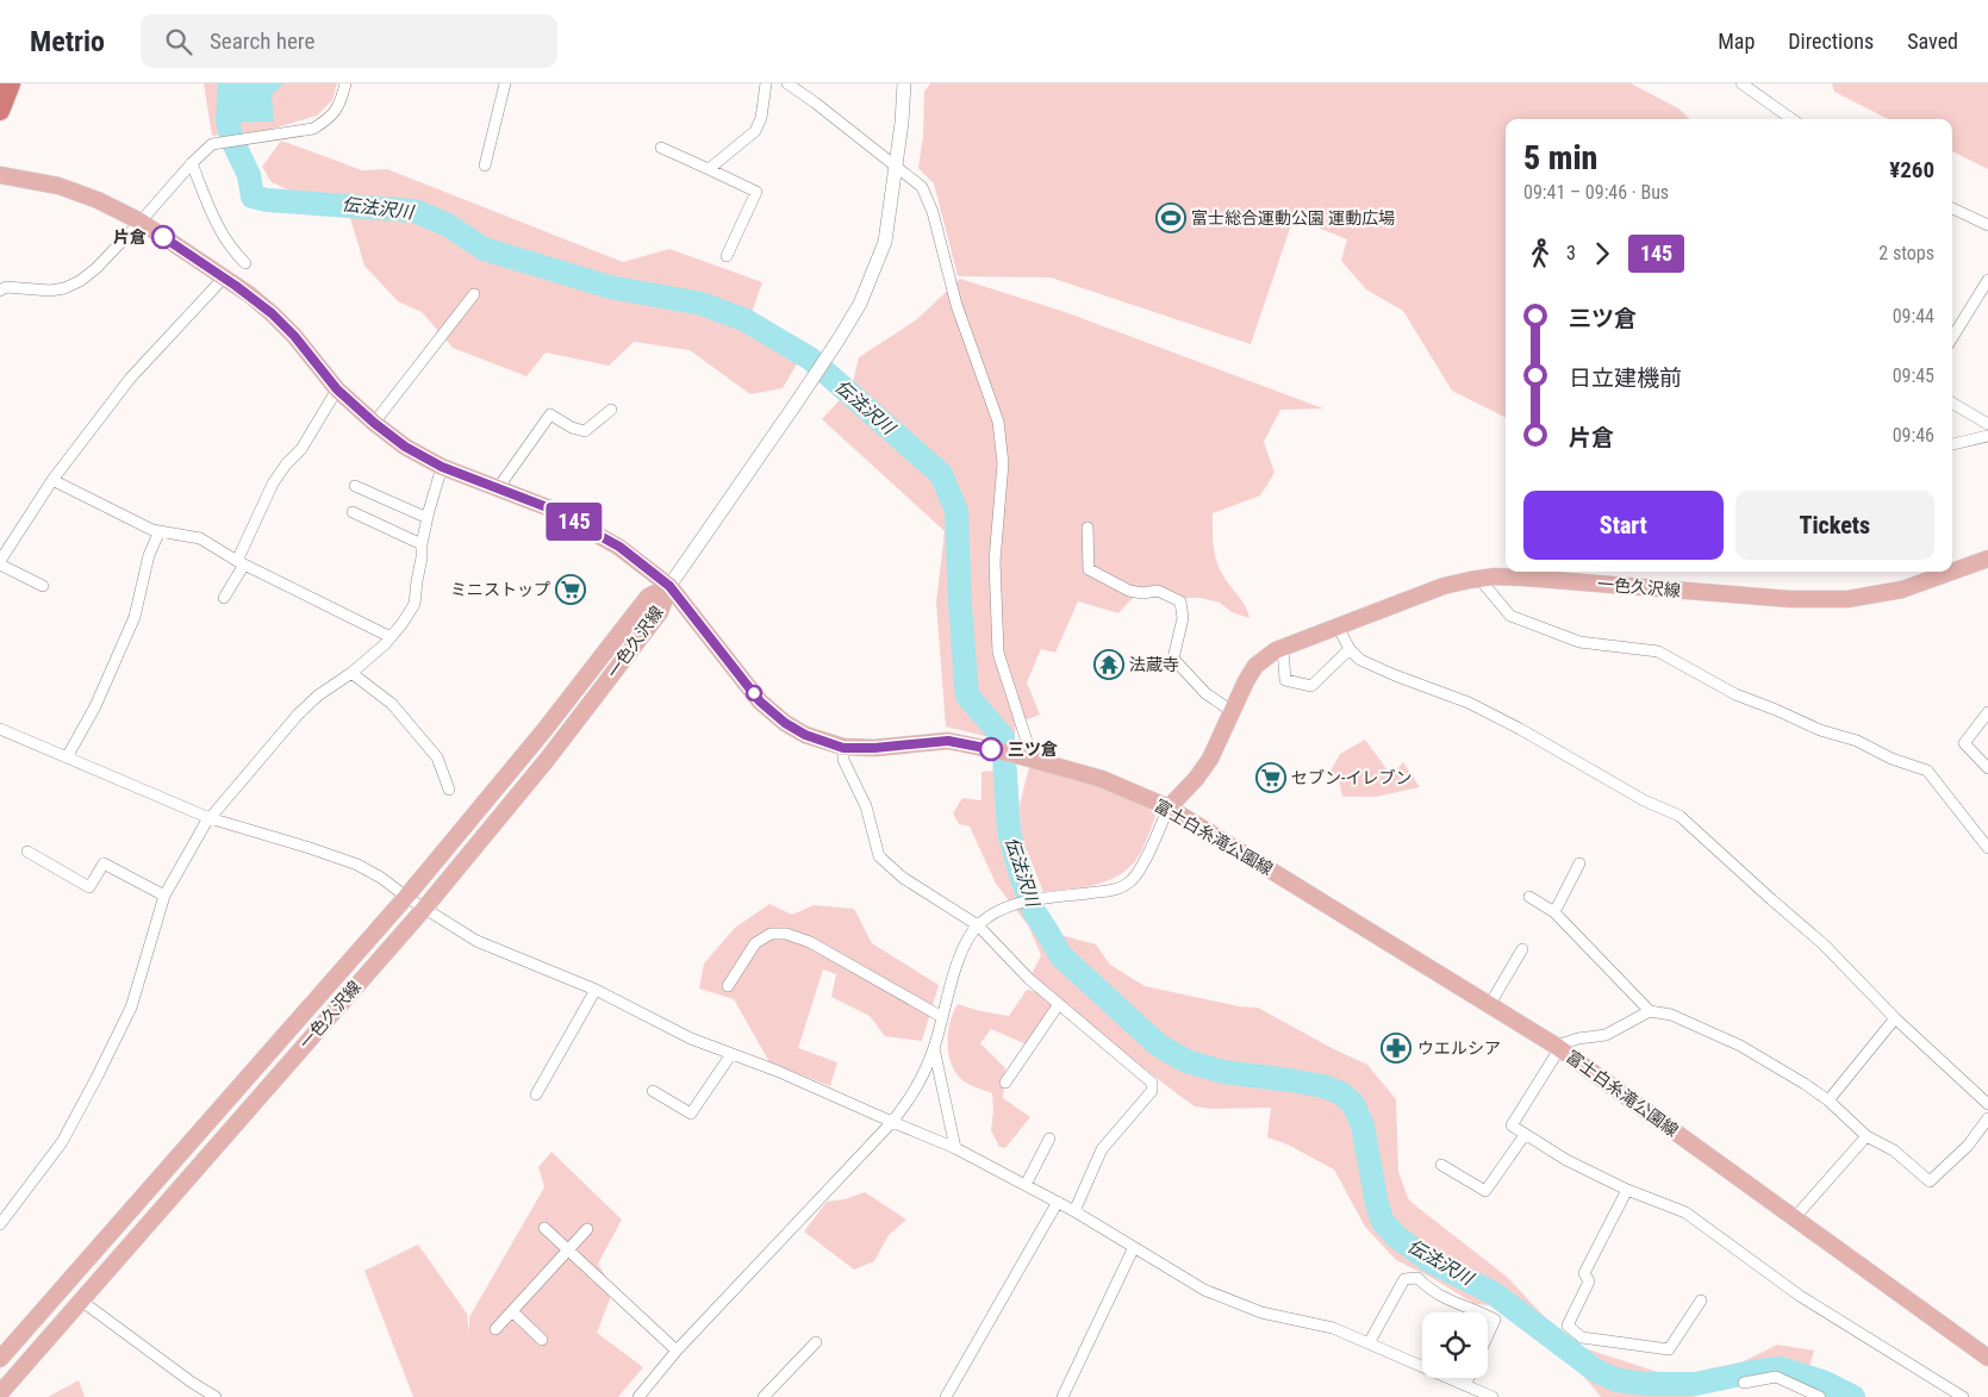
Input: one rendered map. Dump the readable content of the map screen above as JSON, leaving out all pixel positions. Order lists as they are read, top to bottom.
{
  "streets": {
    "main road": ["一色久沢線", "富士白糸滝公園線"]
  },
  "crossings": [
    ["一色久沢線", "富士白糸滝公園線"]
  ],
  "water": ["伝法沢川"],
  "places": {
    "sports": ["富士総合運動公園 運動広場"],
    "other": ["片倉", "三ツ倉"],
    "supermarket": ["ミニストップ", "セブン-イレブン"],
    "temple": ["法蔵寺"],
    "pharmacy": ["ウエルシア"]
  },
  "lines": ["bus line 145"],
  "page": {
    "header": "Metrio",
    "search": "Search here",
    "nav": ["Map", "Directions", "Saved"],
    "on_map": "145",
    "heading": ["5 min", "09:41 – 09:46 · Bus", "¥260"],
    "legs": ["3", "145", "2 stops"],
    "list": [
      {
        "name": "三ツ倉",
        "value": "09:44"
      },
      {
        "name": "日立建機前",
        "value": "09:45"
      },
      {
        "name": "片倉",
        "value": "09:46"
      }
    ],
    "buttons": ["Start", "Tickets"]
  }
}
